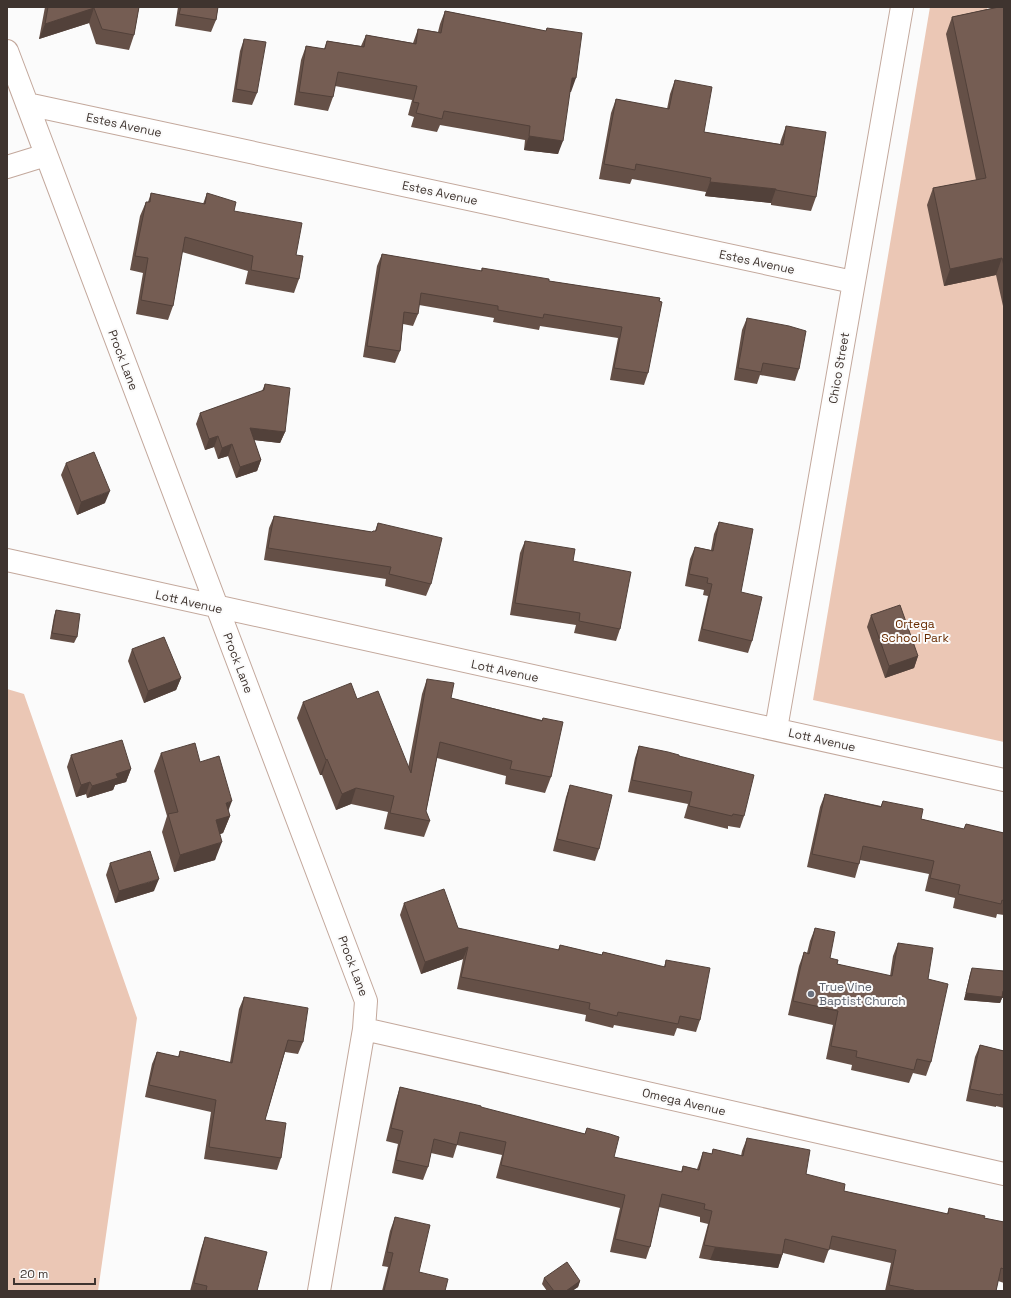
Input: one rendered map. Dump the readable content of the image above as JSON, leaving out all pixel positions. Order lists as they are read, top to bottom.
{
  "streets": {
    "street": [
      "Estes Avenue",
      "Prock Lane",
      "Chico Street",
      "Lott Avenue",
      "Omega Avenue"
    ]
  },
  "crossings": [
    ["Estes Avenue", "Prock Lane"],
    ["Estes Avenue", "Chico Street"],
    ["Prock Lane", "Lott Avenue"],
    ["Prock Lane", "Omega Avenue"],
    ["Chico Street", "Lott Avenue"]
  ],
  "parks": ["Ortega School Park"],
  "places": ["True Vine Baptist Church"],
  "scale_bar": "20 m"
}
